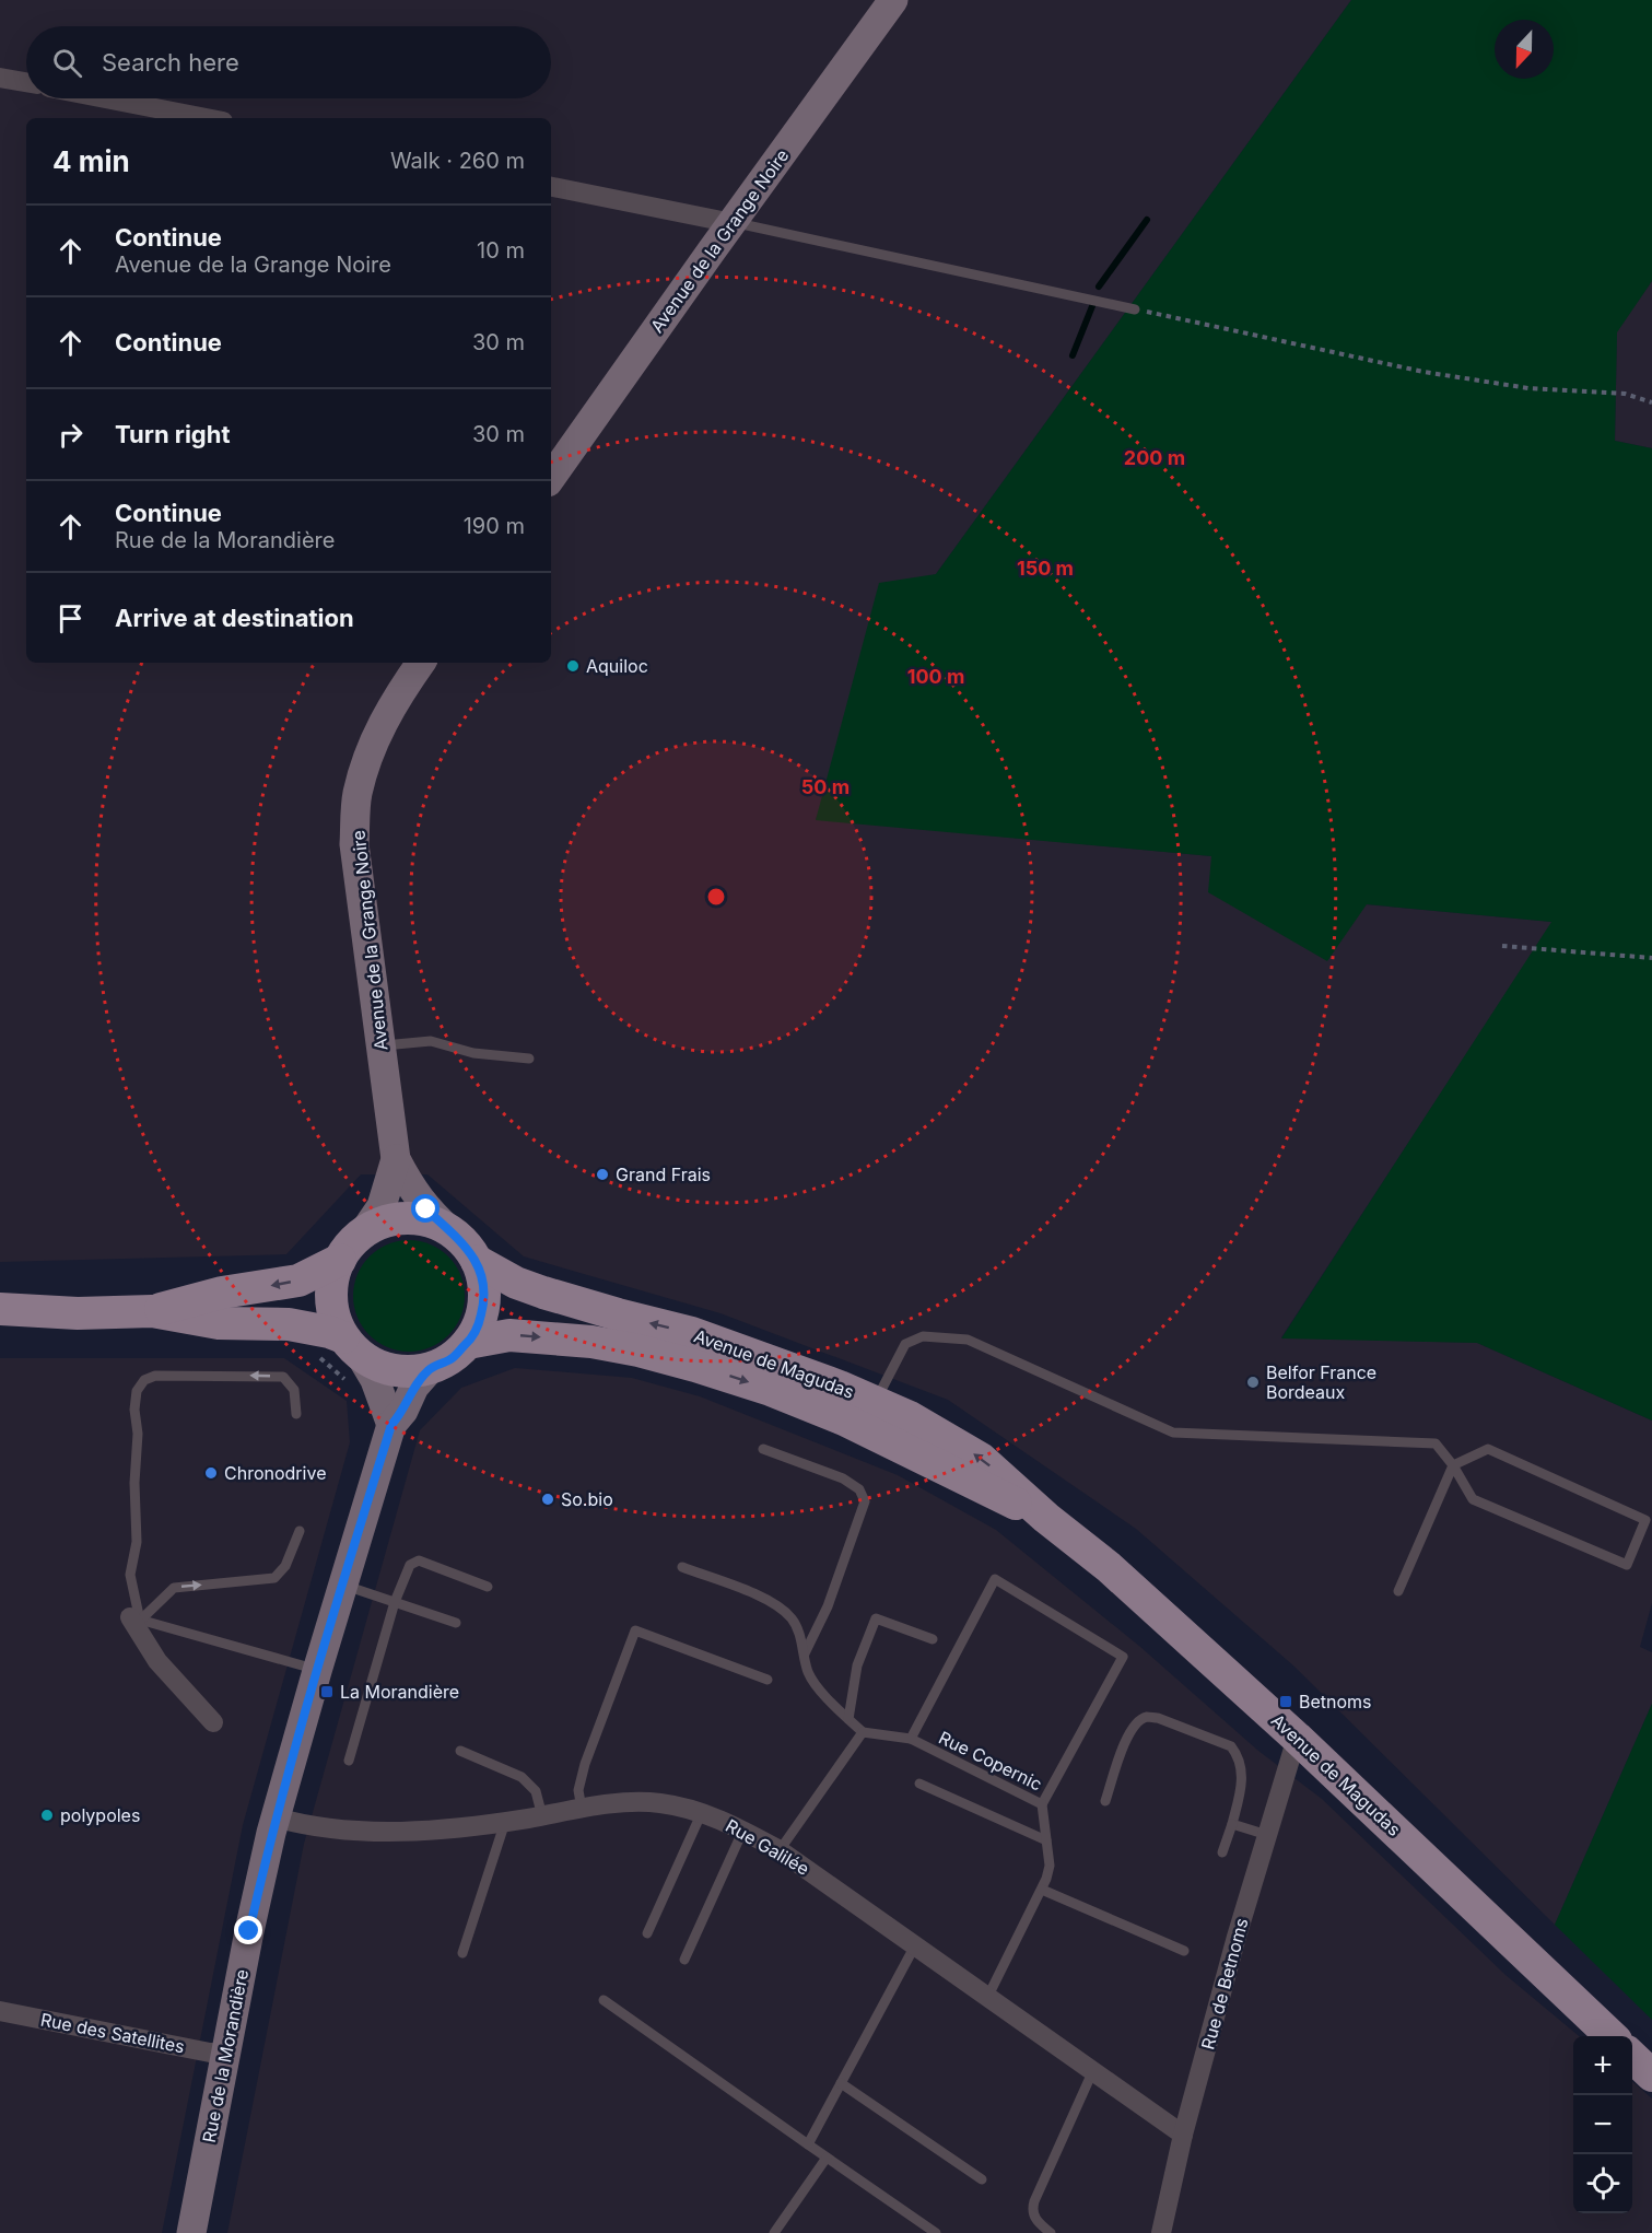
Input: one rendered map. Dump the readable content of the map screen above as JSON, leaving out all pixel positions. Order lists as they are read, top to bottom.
{
  "streets": {
    "main road": ["Avenue de Magudas"],
    "street": [
      "Avenue de la Grange Noire",
      "Rue Galilée",
      "Rue de Betnoms",
      "Rue des Satellites",
      "Rue de la Morandière"
    ],
    "lane": ["Rue Copernic"]
  },
  "crossings": [
    ["Avenue de la Grange Noire", "Avenue de Magudas"],
    ["Avenue de la Grange Noire", "Rue de la Morandière"],
    ["Avenue de Magudas", "Rue de Betnoms"],
    ["Avenue de Magudas", "Rue de la Morandière"],
    ["Rue Copernic", "Rue Galilée"],
    ["Rue Galilée", "Rue de Betnoms"],
    ["Rue Galilée", "Rue de la Morandière"],
    ["Rue des Satellites", "Rue de la Morandière"]
  ],
  "places": {
    "other": [
      "Aquiloc",
      "Grand Frais",
      "Belfor France Bordeaux",
      "Chronodrive",
      "So.bio",
      "polypoles"
    ],
    "transit": ["La Morandière", "Betnoms"]
  },
  "north": "bottom",
  "page": {
    "search": "Search here",
    "heading": ["4 min", "Walk · 260 m"],
    "list": [
      ["Continue", "Avenue de la Grange Noire", "10 m"],
      ["Continue", "30 m"],
      ["Turn right", "30 m"],
      ["Continue", "Rue de la Morandière", "190 m"],
      "Arrive at destination"
    ],
    "map_buttons": ["+", "−"]
  },
  "rings": [
    "200 m",
    "150 m",
    "100 m",
    "50 m"
  ]
}
